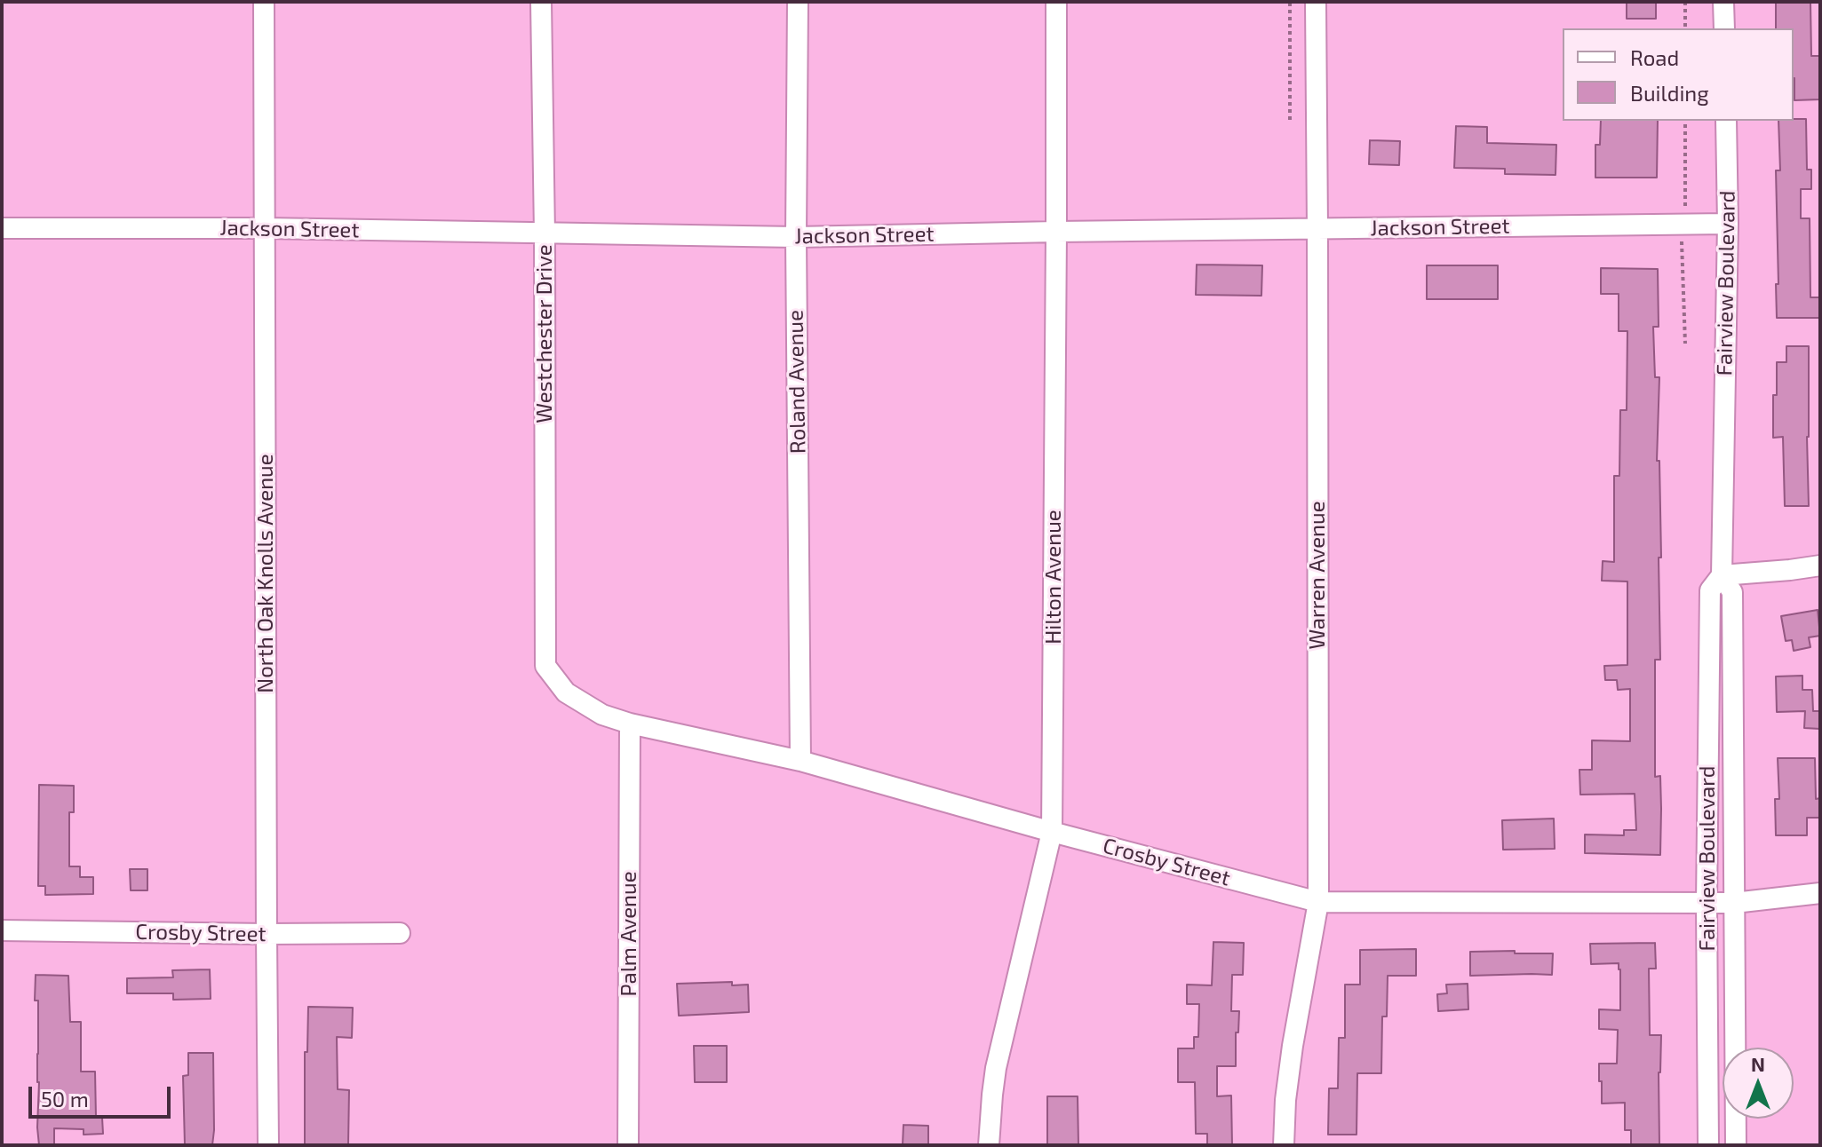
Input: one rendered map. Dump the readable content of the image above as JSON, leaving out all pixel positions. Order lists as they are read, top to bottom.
{
  "streets": {
    "street": [
      "Jackson Street",
      "Fairview Boulevard",
      "Westchester Drive",
      "Roland Avenue",
      "North Oak Knolls Avenue",
      "Warren Avenue",
      "Hilton Avenue",
      "Crosby Street",
      "Palm Avenue"
    ]
  },
  "crossings": [
    ["Jackson Street", "Fairview Boulevard"],
    ["Jackson Street", "Westchester Drive"],
    ["Jackson Street", "Roland Avenue"],
    ["Jackson Street", "North Oak Knolls Avenue"],
    ["Jackson Street", "Warren Avenue"],
    ["Jackson Street", "Hilton Avenue"],
    ["Fairview Boulevard", "Crosby Street"],
    ["Westchester Drive", "Crosby Street"],
    ["Roland Avenue", "Crosby Street"],
    ["North Oak Knolls Avenue", "Crosby Street"],
    ["Warren Avenue", "Crosby Street"],
    ["Hilton Avenue", "Crosby Street"],
    ["Crosby Street", "Palm Avenue"]
  ],
  "legend": ["Road", "Building"],
  "scale_bar": "50 m",
  "north": "top"
}
